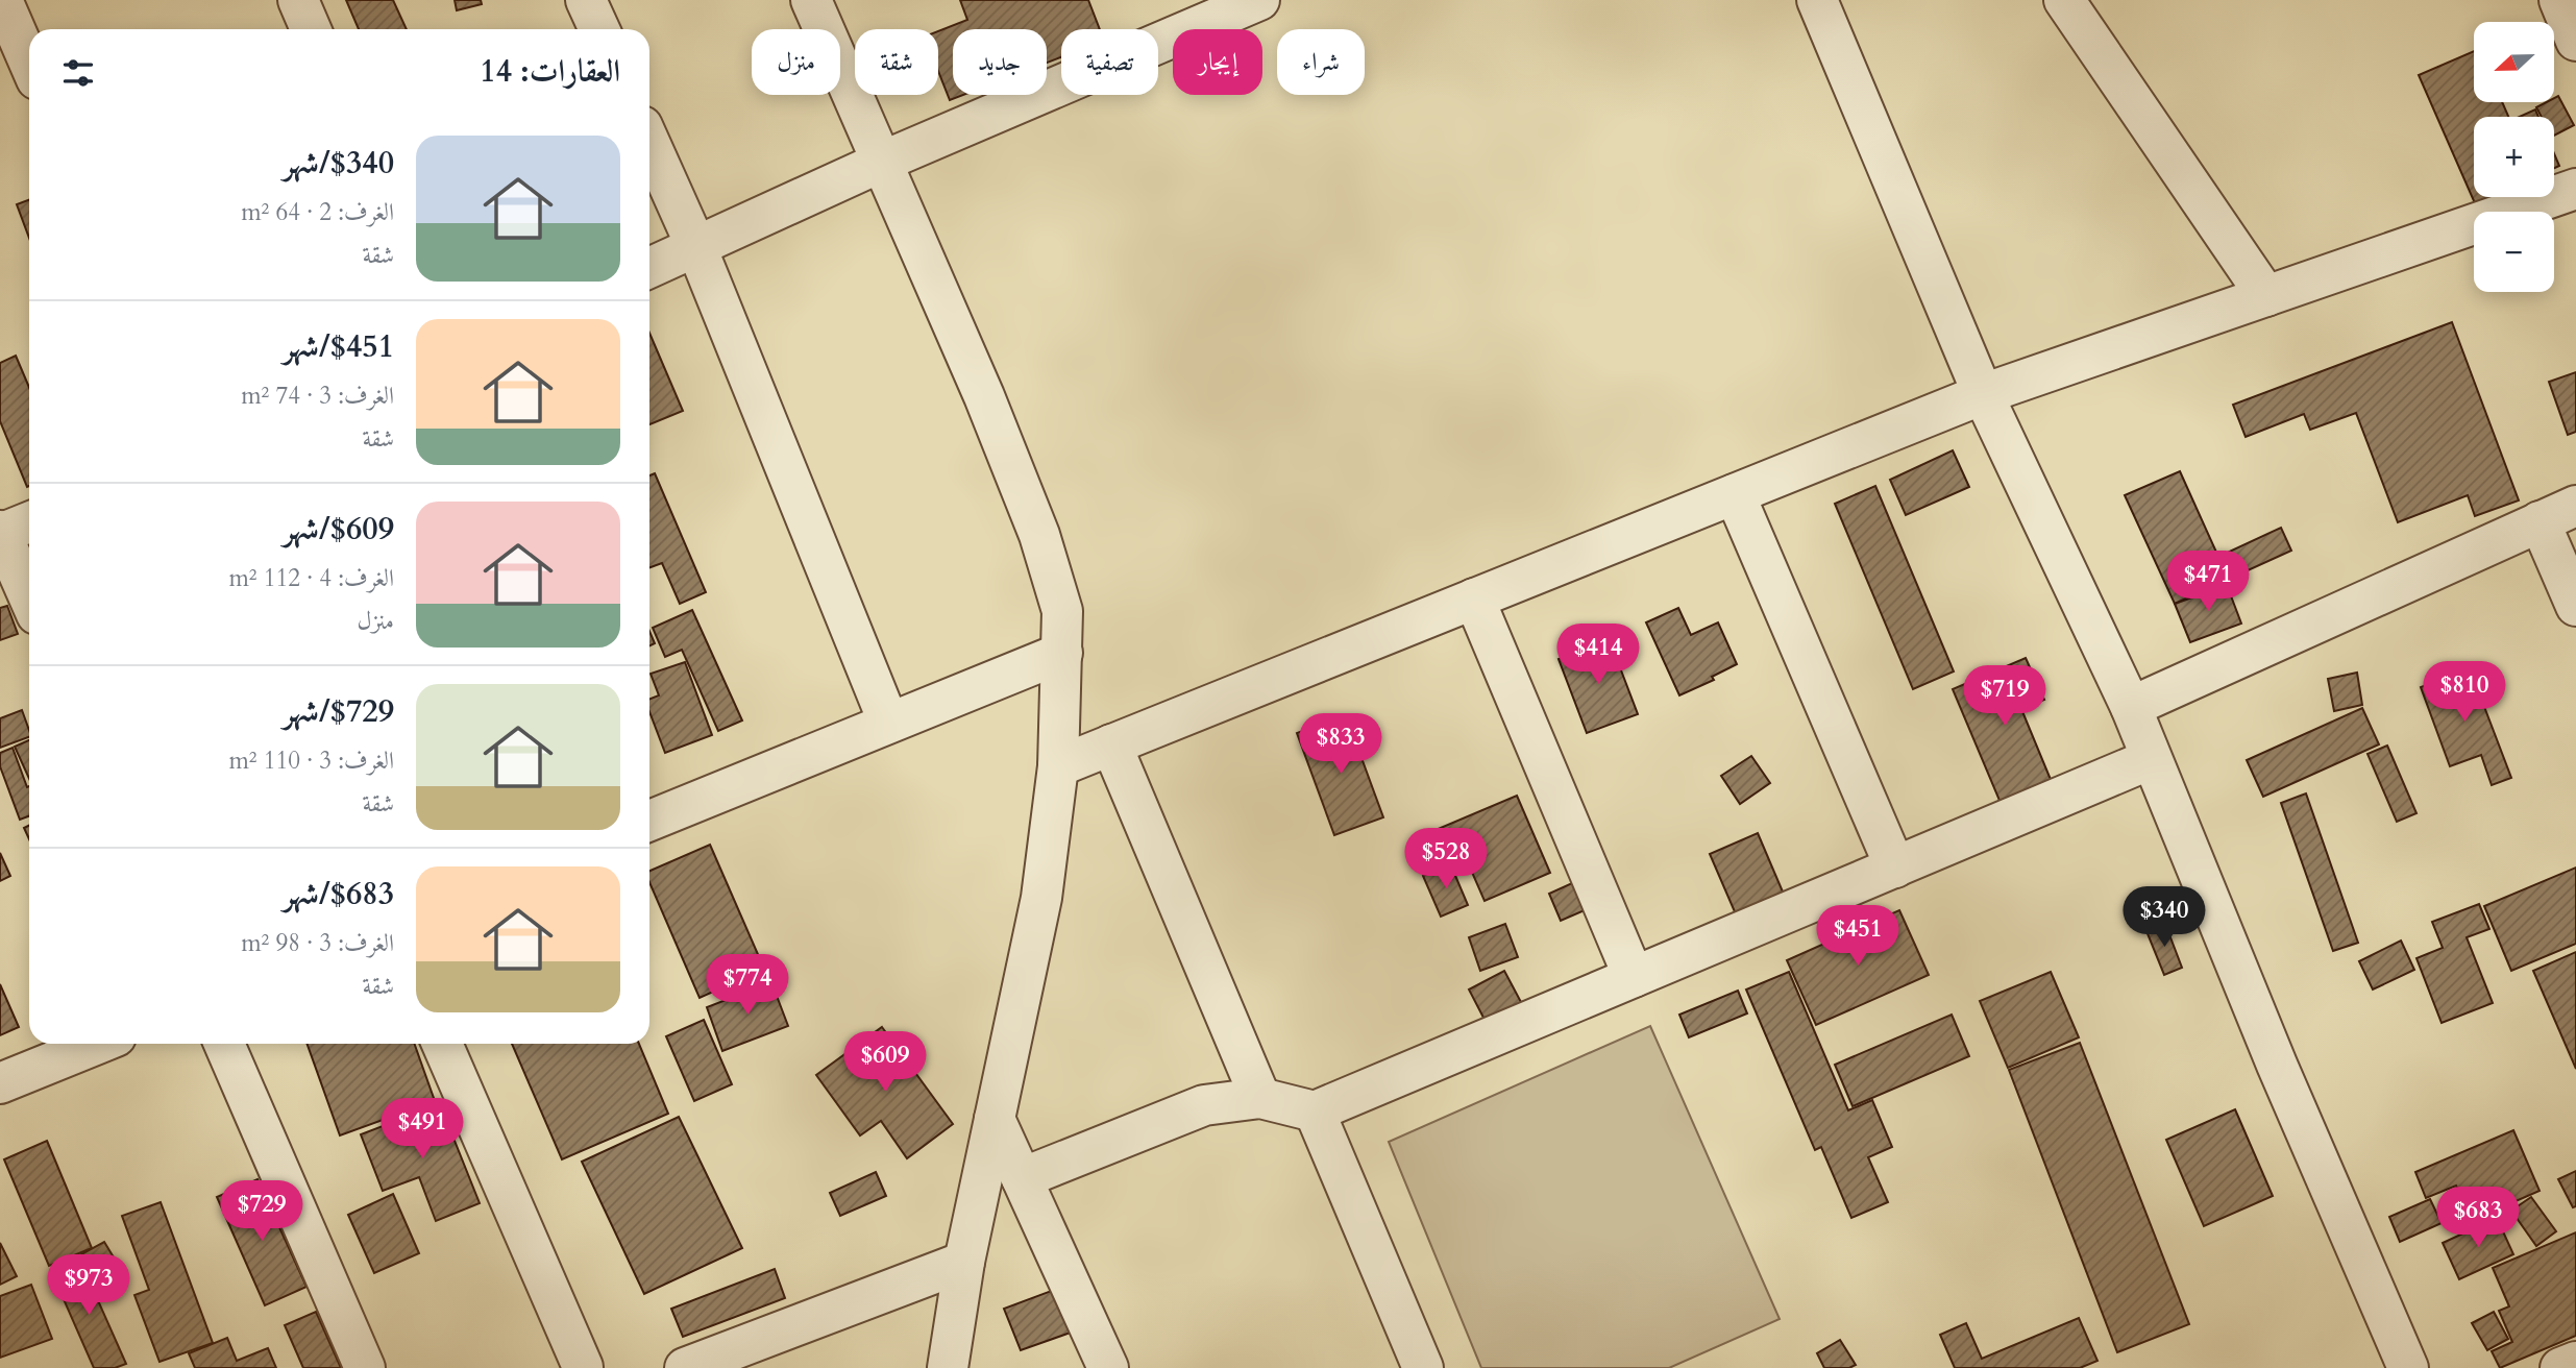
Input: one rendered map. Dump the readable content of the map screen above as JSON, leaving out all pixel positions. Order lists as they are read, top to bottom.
{
  "north": "left",
  "page": {
    "map_buttons": ["+", "−"],
    "chip": [
      "شراء",
      "إيجار",
      "تصفية",
      "جديد",
      "شقة",
      "منزل"
    ],
    "heading": "العقارات: 14",
    "list": [
      {
        "name": "$340/شهر",
        "note": "الغرف: 2 · 64 m² · شقة"
      },
      {
        "name": "$451/شهر",
        "note": "الغرف: 3 · 74 m² · شقة"
      },
      {
        "name": "$609/شهر",
        "note": "الغرف: 4 · 112 m² · منزل"
      },
      {
        "name": "$729/شهر",
        "note": "الغرف: 3 · 110 m² · شقة"
      },
      {
        "name": "$683/شهر",
        "note": "الغرف: 3 · 98 m² · شقة"
      }
    ],
    "price": [
      "$471",
      "$414",
      "$810",
      "$719",
      "$833",
      "$528",
      "$340",
      "$451",
      "$774",
      "$609",
      "$491",
      "$729",
      "$683",
      "$973"
    ]
  }
}
